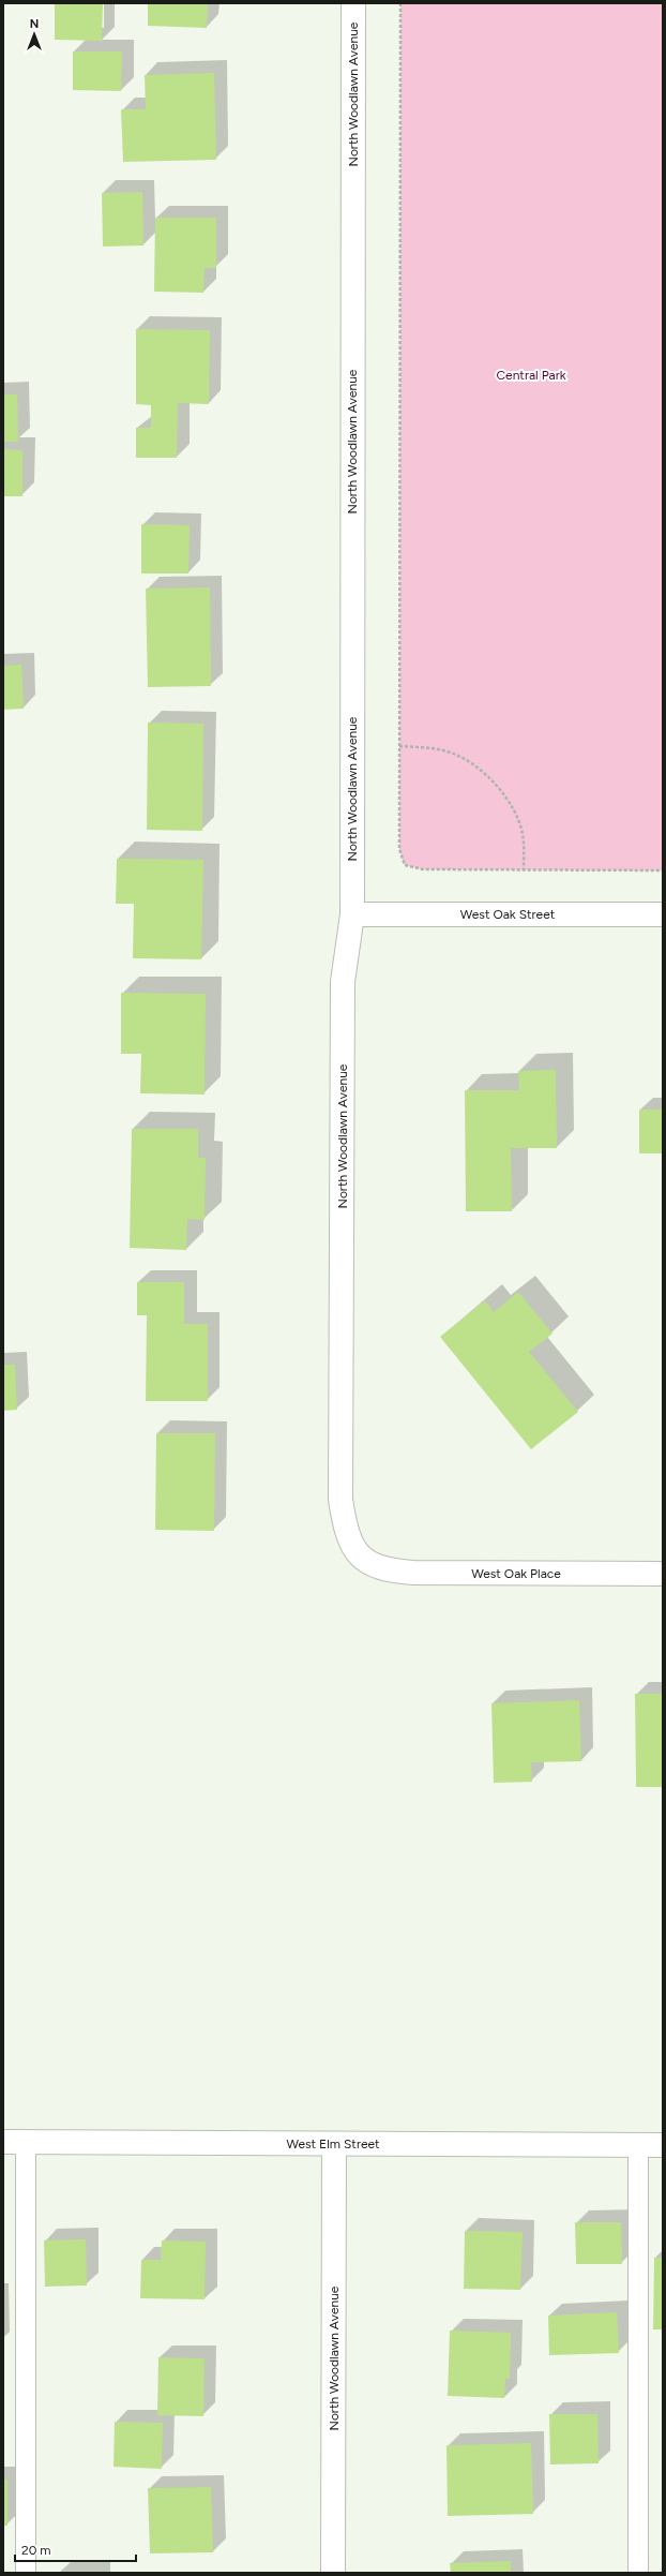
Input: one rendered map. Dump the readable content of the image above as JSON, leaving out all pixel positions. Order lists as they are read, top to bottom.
{
  "streets": {
    "street": [
      "North Woodlawn Avenue",
      "West Oak Street",
      "West Oak Place",
      "West Elm Street"
    ]
  },
  "crossings": [
    ["North Woodlawn Avenue", "West Oak Street"],
    ["North Woodlawn Avenue", "West Oak Place"],
    ["North Woodlawn Avenue", "West Elm Street"]
  ],
  "parks": ["Central Park"],
  "scale_bar": "20 m",
  "north": "top"
}
